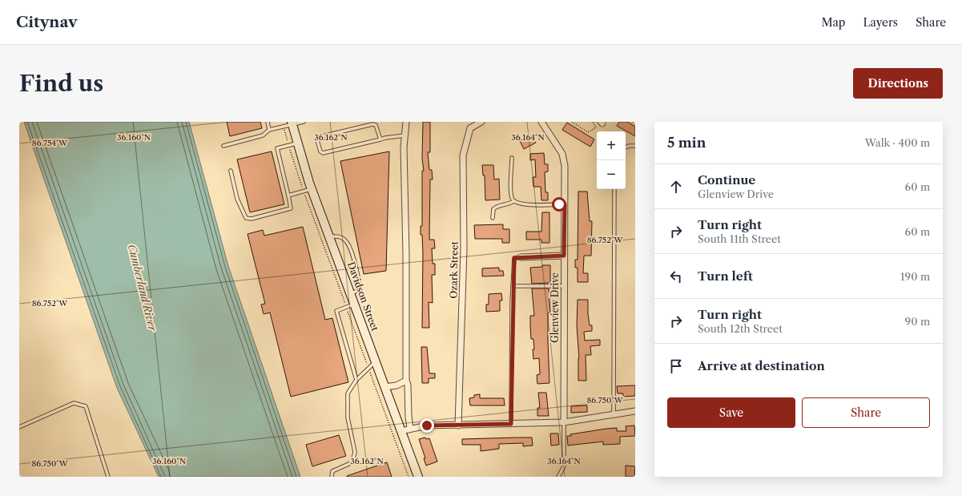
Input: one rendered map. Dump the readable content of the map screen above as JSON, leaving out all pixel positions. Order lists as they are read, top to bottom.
{
  "streets": {
    "street": ["Ozark Street", "Davidson Street", "Glenview Drive"]
  },
  "water": ["Cumberland River"],
  "page": {
    "header": "Citynav",
    "nav": ["Map", "Layers", "Share"],
    "buttons": [
      "Directions",
      ["Save", "Share"]
    ],
    "title": "Find us",
    "heading": ["5 min", "Walk · 400 m"],
    "map_buttons": ["+", "−"],
    "list": [
      ["Continue", "Glenview Drive", "60 m"],
      ["Turn right", "South 11th Street", "60 m"],
      ["Turn left", "190 m"],
      ["Turn right", "South 12th Street", "90 m"],
      "Arrive at destination"
    ]
  },
  "coordinates": [
    "36.160°N",
    "36.162°N",
    "36.164°N",
    "86.754°W",
    "86.752°W",
    "86.750°W"
  ]
}
